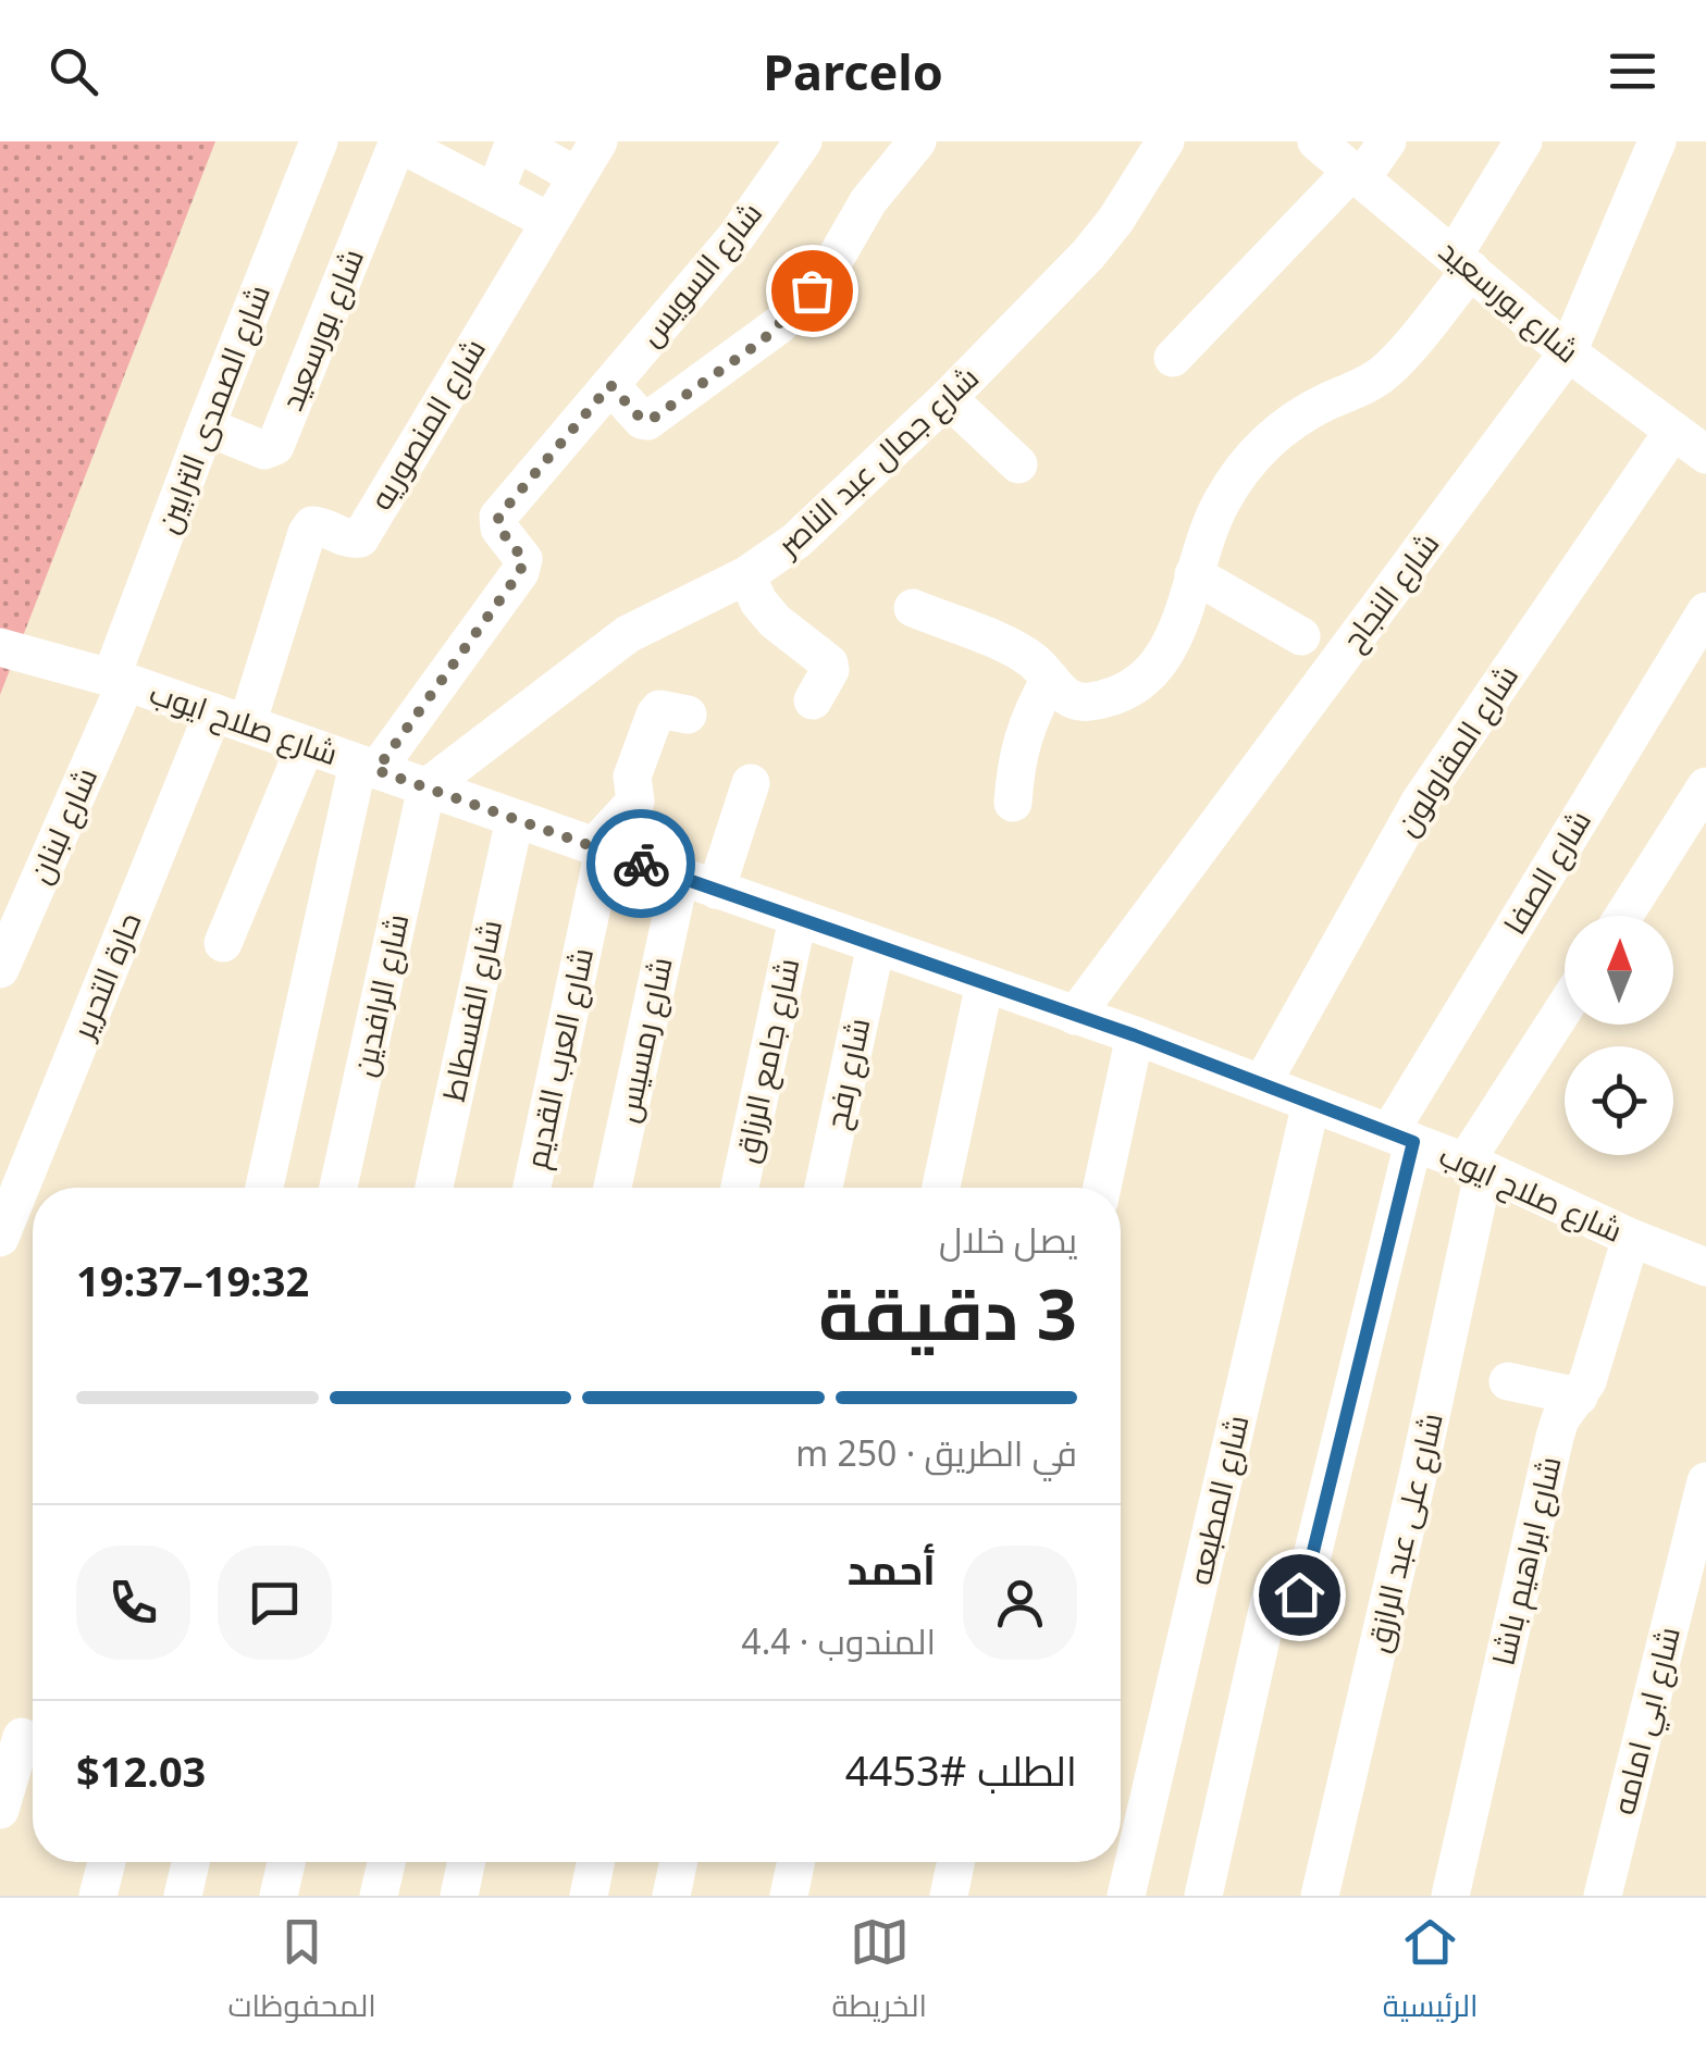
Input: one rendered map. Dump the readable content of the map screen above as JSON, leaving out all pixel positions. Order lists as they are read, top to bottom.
{
  "streets": {
    "street": [
      "شارع السويس",
      "شارع بورسعيد",
      "شارع الصمدى الترابين",
      "شارع المنصوريه",
      "شارع جمال عبد الناصر",
      "شارع النجاح",
      "شارع صلاح ايوب",
      "شارع المقاولون",
      "شارع لبنان",
      "شارع الصفا",
      "حارة التحرير",
      "شارع الرافدين",
      "شارع الفسطاط",
      "شارع رمسيس",
      "شارع العرب القديم",
      "شارع جامع الرزاق",
      "شارع رفح",
      "شارع المطبعه",
      "شارع على عبد الرازق",
      "شارع ابراهيم باشا",
      "شارع ابي امامه"
    ]
  },
  "crossings": [
    ["شارع السويس", "شارع صلاح ايوب"],
    ["شارع بورسعيد", "شارع الصمدى الترابين"],
    ["شارع بورسعيد", "شارع النجاح"],
    ["شارع بورسعيد", "شارع المقاولون"],
    ["شارع الصمدى الترابين", "شارع صلاح ايوب"],
    ["شارع الصمدى الترابين", "شارع لبنان"],
    ["شارع المنصوريه", "شارع صلاح ايوب"],
    ["شارع المنصوريه", "حارة التحرير"],
    ["شارع جمال عبد الناصر", "شارع صلاح ايوب"],
    ["شارع جمال عبد الناصر", "شارع الرافدين"],
    ["شارع النجاح", "شارع صلاح ايوب"],
    ["شارع صلاح ايوب", "شارع المقاولون"],
    ["شارع صلاح ايوب", "شارع لبنان"],
    ["شارع صلاح ايوب", "شارع الصفا"],
    ["شارع صلاح ايوب", "حارة التحرير"],
    ["شارع صلاح ايوب", "شارع الرافدين"],
    ["شارع صلاح ايوب", "شارع الفسطاط"],
    ["شارع صلاح ايوب", "شارع رمسيس"],
    ["شارع صلاح ايوب", "شارع العرب القديم"],
    ["شارع صلاح ايوب", "شارع جامع الرزاق"],
    ["شارع صلاح ايوب", "شارع رفح"],
    ["شارع صلاح ايوب", "شارع المطبعه"],
    ["شارع صلاح ايوب", "شارع على عبد الرازق"],
    ["شارع صلاح ايوب", "شارع ابراهيم باشا"]
  ],
  "north": "top",
  "page": {
    "header": "Parcelo",
    "heading": ["3 دقيقة", "يصل خلال", "19:32–19:37"],
    "panel": [
      "أحمد",
      "المندوب · 4.4",
      "الطلب #4453",
      "$12.03"
    ],
    "bar": "في الطريق · 250 m",
    "tabs": ["الرئيسية", "الخريطة", "المحفوظات"]
  }
}
